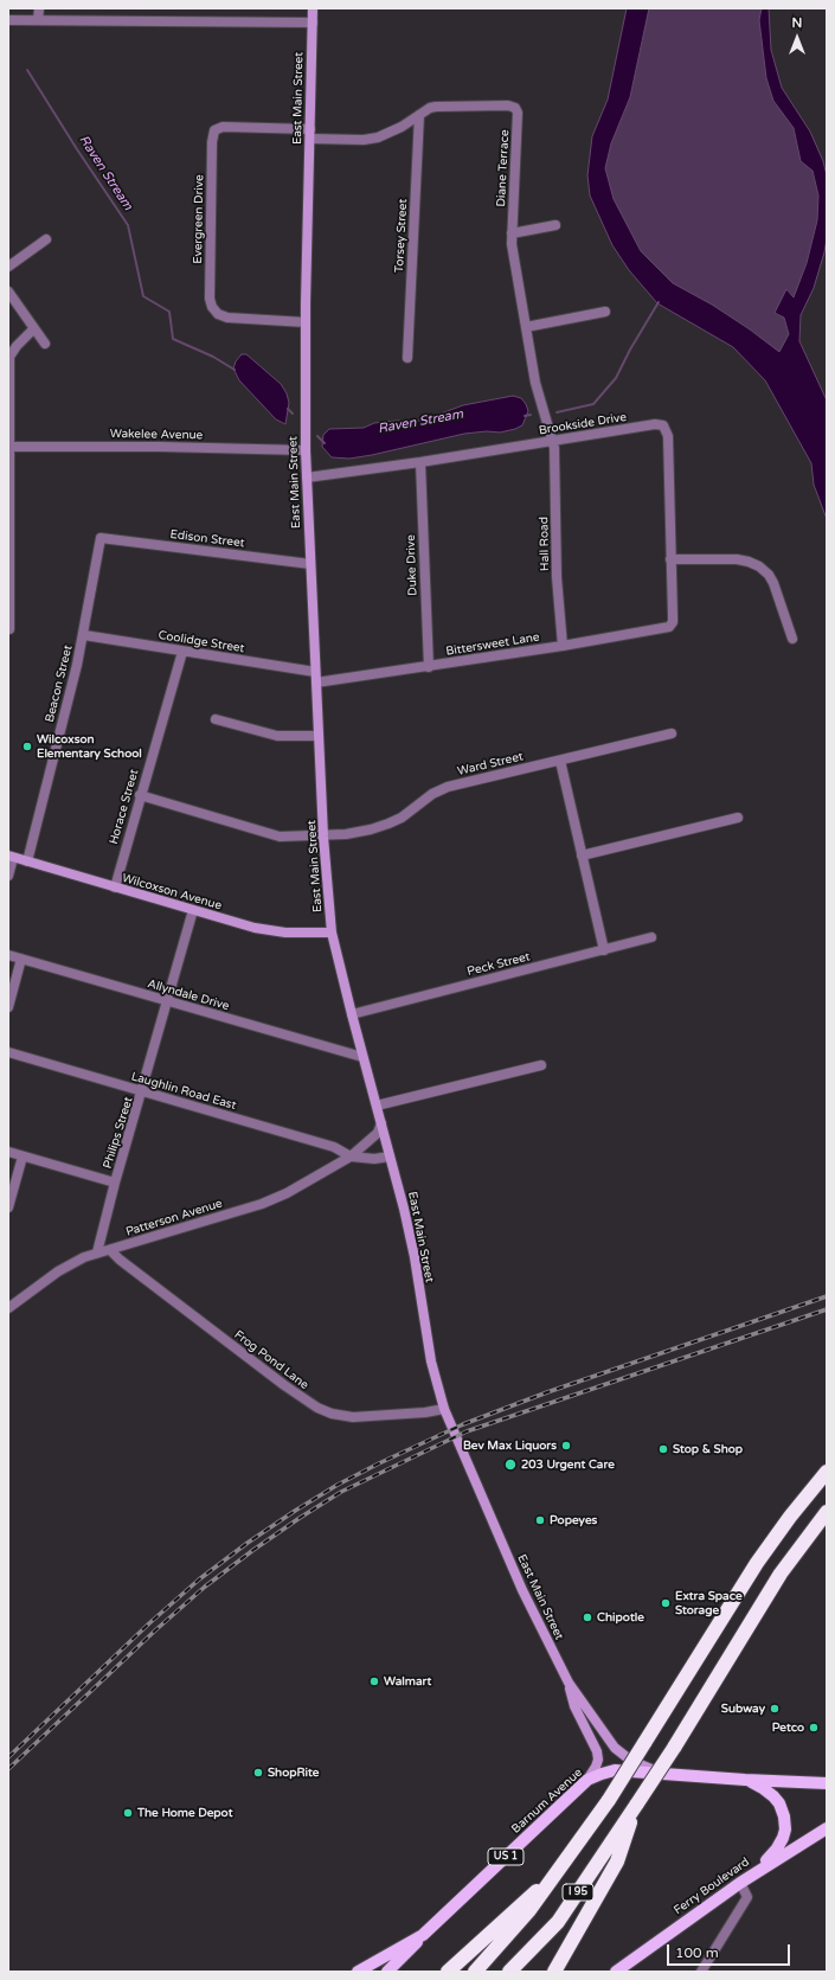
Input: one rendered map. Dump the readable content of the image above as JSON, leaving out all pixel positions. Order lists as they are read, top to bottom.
{
  "streets": {
    "highway": ["I 95"],
    "main road": [
      "East Main Street",
      "Wilcoxson Avenue",
      "Barnum Avenue",
      "US 1",
      "Ferry Boulevard"
    ],
    "street": [
      "Diane Terrace",
      "Evergreen Drive",
      "Torsey Street",
      "Brookside Drive",
      "Wakelee Avenue",
      "Edison Street",
      "Hall Road",
      "Duke Drive",
      "Coolidge Street",
      "Bittersweet Lane",
      "Beacon Street",
      "Ward Street",
      "Horace Street",
      "Peck Street",
      "Allyndale Drive",
      "Laughlin Road East",
      "Philips Street",
      "Patterson Avenue",
      "Frog Pond Lane"
    ]
  },
  "crossings": [
    ["East Main Street", "Diane Terrace"],
    ["East Main Street", "Evergreen Drive"],
    ["East Main Street", "Brookside Drive"],
    ["East Main Street", "Wakelee Avenue"],
    ["East Main Street", "Edison Street"],
    ["East Main Street", "Coolidge Street"],
    ["East Main Street", "Bittersweet Lane"],
    ["East Main Street", "Ward Street"],
    ["East Main Street", "Wilcoxson Avenue"],
    ["East Main Street", "Peck Street"],
    ["East Main Street", "Allyndale Drive"],
    ["East Main Street", "Patterson Avenue"],
    ["East Main Street", "Frog Pond Lane"],
    ["East Main Street", "Barnum Avenue"],
    ["Diane Terrace", "Evergreen Drive"],
    ["Diane Terrace", "Torsey Street"],
    ["Diane Terrace", "Brookside Drive"],
    ["Diane Terrace", "Hall Road"],
    ["Brookside Drive", "Hall Road"],
    ["Brookside Drive", "Duke Drive"],
    ["Brookside Drive", "Bittersweet Lane"],
    ["Edison Street", "Beacon Street"],
    ["Hall Road", "Bittersweet Lane"],
    ["Duke Drive", "Bittersweet Lane"],
    ["Coolidge Street", "Beacon Street"],
    ["Coolidge Street", "Horace Street"],
    ["Beacon Street", "Wilcoxson Avenue"],
    ["Ward Street", "Horace Street"],
    ["Horace Street", "Wilcoxson Avenue"],
    ["Wilcoxson Avenue", "Philips Street"],
    ["Allyndale Drive", "Philips Street"],
    ["Laughlin Road East", "Philips Street"],
    ["Laughlin Road East", "Patterson Avenue"],
    ["Philips Street", "Patterson Avenue"],
    ["Patterson Avenue", "Frog Pond Lane"]
  ],
  "water": ["Raven Stream"],
  "places": [
    "Wilcoxson Elementary School",
    "Bev Max Liquors",
    "Stop & Shop",
    "203 Urgent Care",
    "Popeyes",
    "Extra Space Storage",
    "Chipotle",
    "Walmart",
    "Subway",
    "Petco",
    "ShopRite",
    "The Home Depot"
  ],
  "scale_bar": "100 m",
  "north": "top"
}
